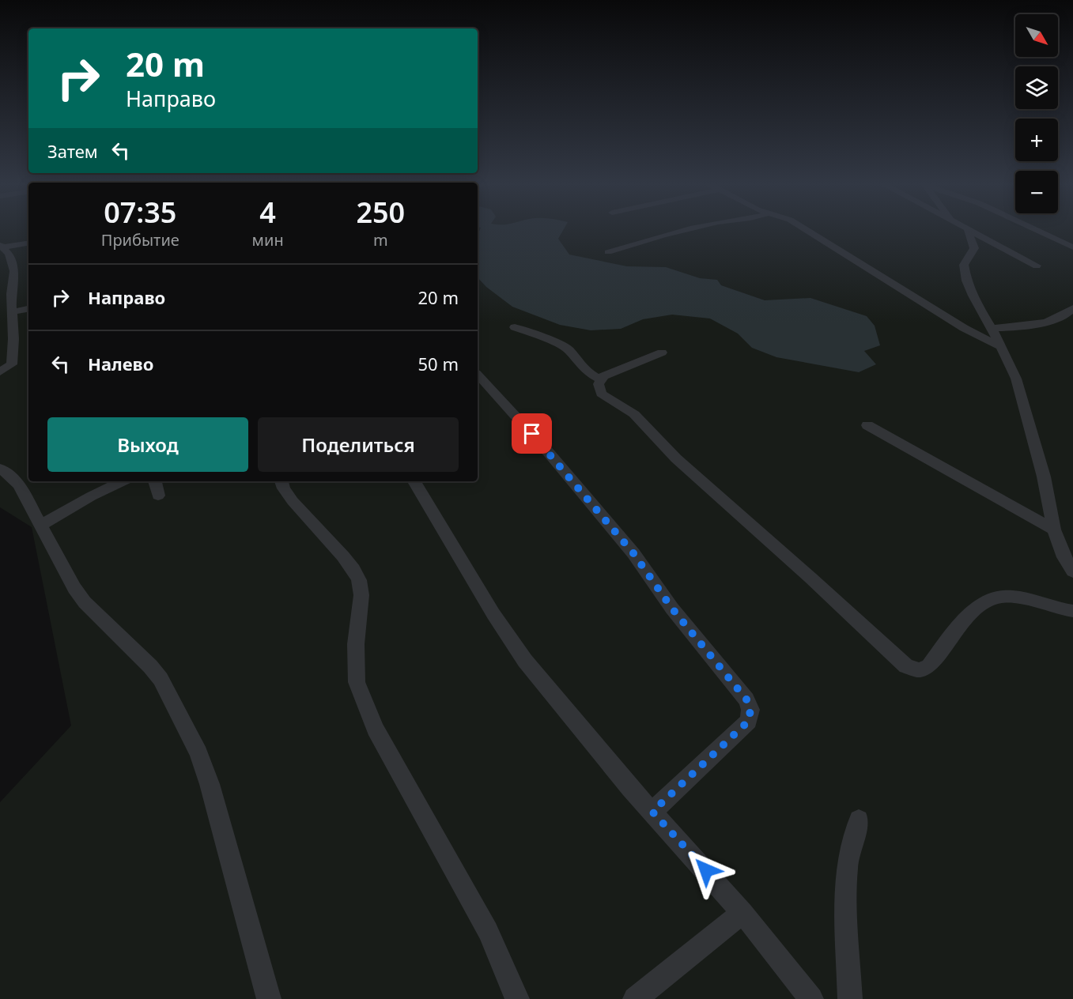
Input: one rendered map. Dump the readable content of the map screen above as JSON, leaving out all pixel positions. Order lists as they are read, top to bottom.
{
  "north": "bottom right",
  "page": {
    "map_buttons": ["+", "−"],
    "turn": ["20 m", "Направо"],
    "then": "Затем",
    "eta": [
      "07:35",
      "Прибытие",
      "4",
      "мин",
      "250",
      "m"
    ],
    "list": [
      {
        "name": "Направо",
        "value": "20 m"
      },
      {
        "name": "Налево",
        "value": "50 m"
      }
    ],
    "buttons": ["Выход", "Поделиться"]
  }
}
